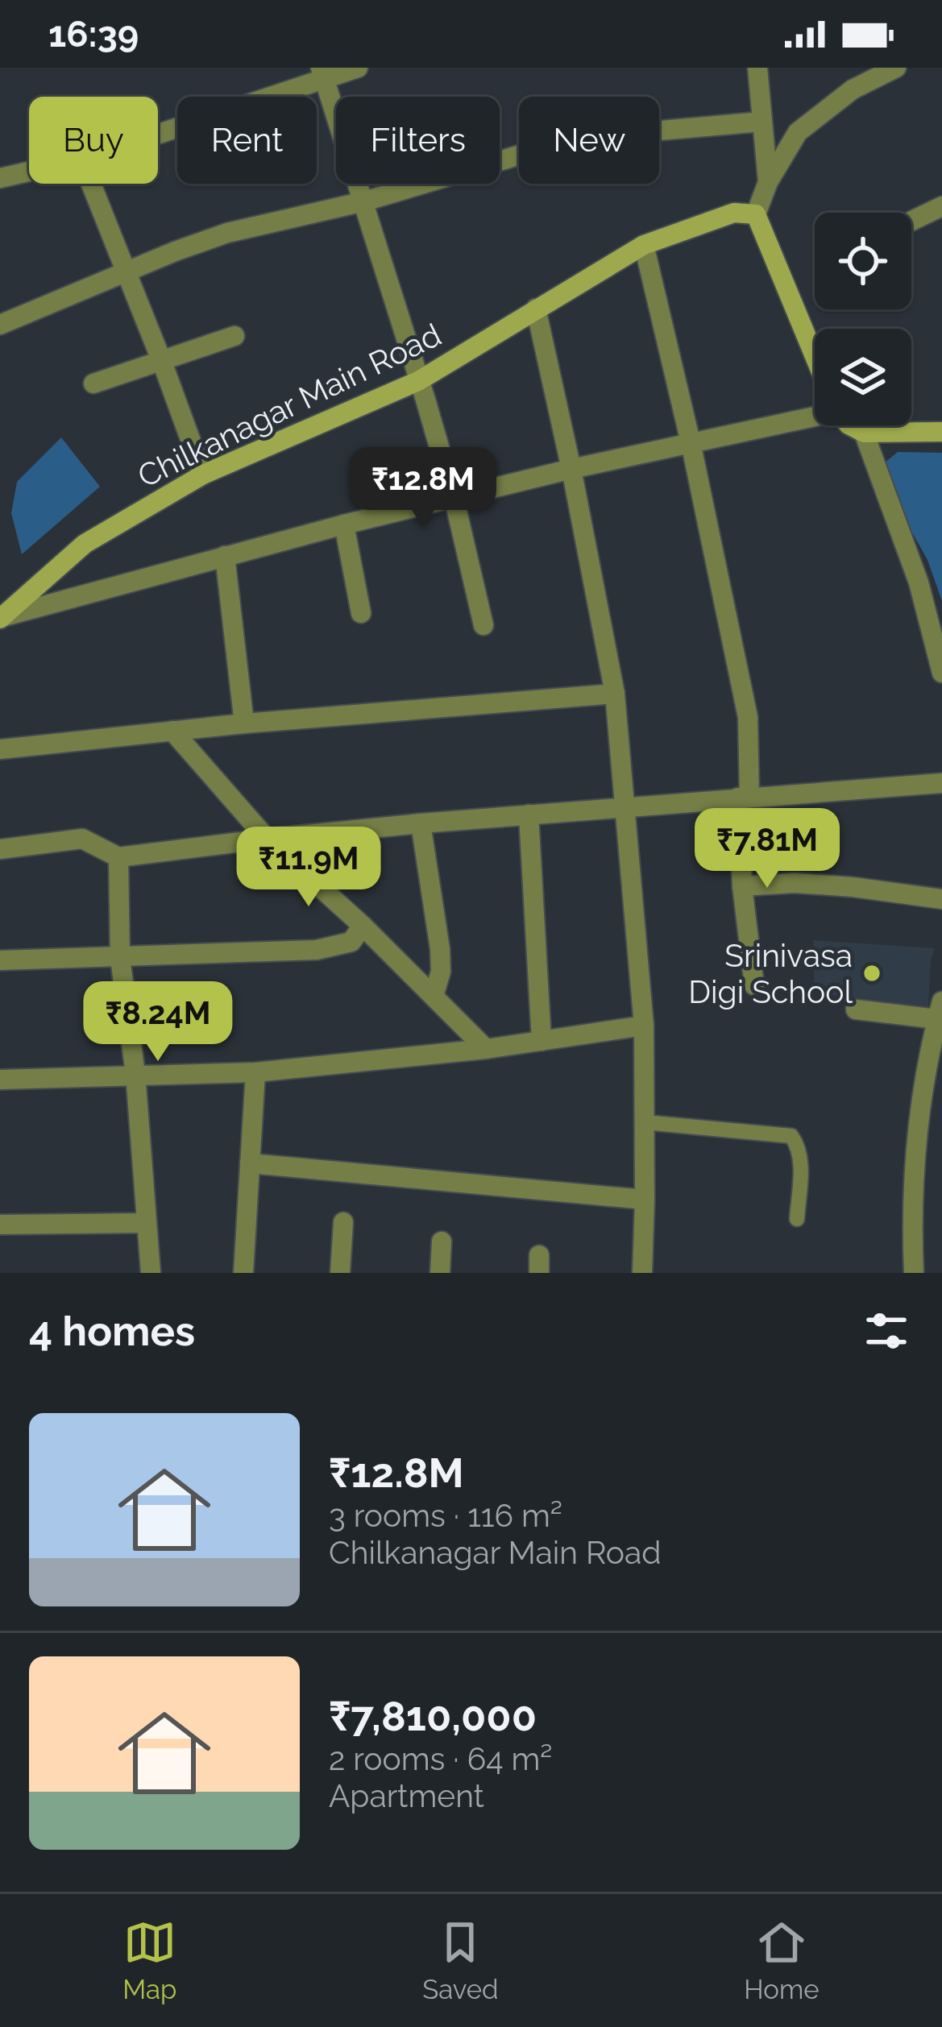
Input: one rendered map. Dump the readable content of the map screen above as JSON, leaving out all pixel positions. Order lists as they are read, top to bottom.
{
  "streets": {
    "main road": ["Chilkanagar Main Road"]
  },
  "places": ["Srinivasa Digi School"],
  "page": {
    "status": "16:39",
    "chip": [
      "Buy",
      "Rent",
      "Filters",
      "New"
    ],
    "price": [
      "₹12.8M",
      "₹7.81M",
      "₹11.9M",
      "₹8.24M"
    ],
    "heading": "4 homes",
    "list": [
      {
        "name": "₹12.8M",
        "note": "3 rooms · 116 m² · Chilkanagar Main Road"
      },
      {
        "name": "₹7,810,000",
        "note": "2 rooms · 64 m² · Apartment"
      }
    ],
    "tabs": ["Map", "Saved", "Home"]
  }
}
